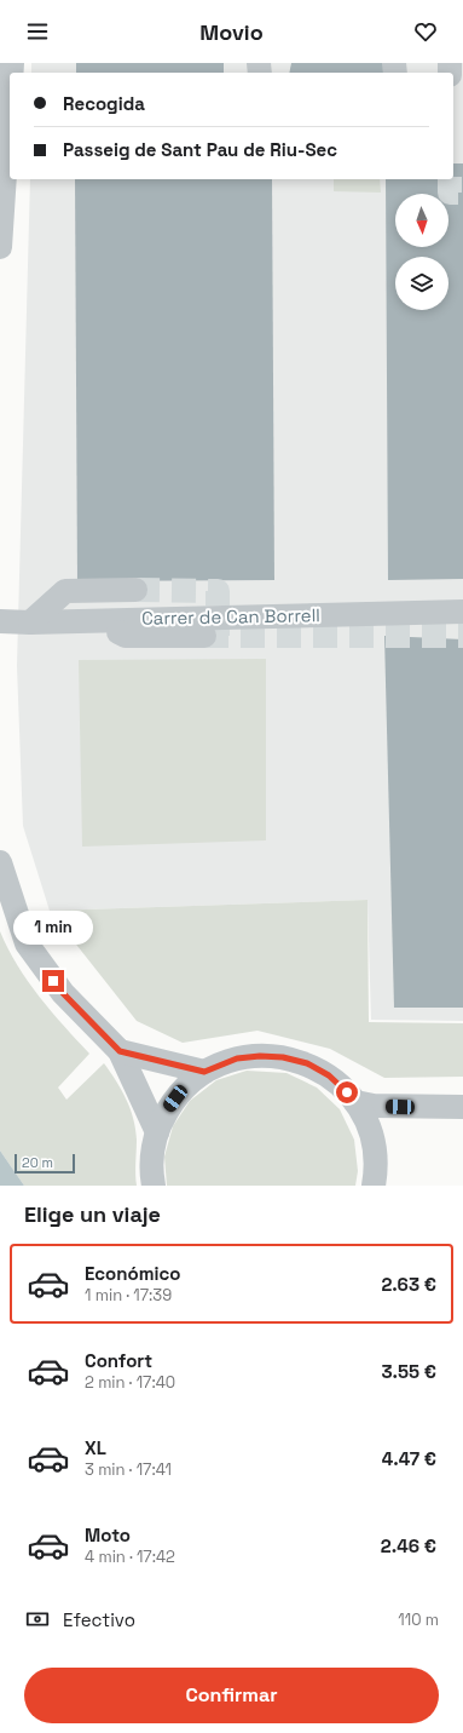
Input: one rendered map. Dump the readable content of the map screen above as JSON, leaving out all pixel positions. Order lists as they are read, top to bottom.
{
  "streets": {
    "street": ["Carrer de Can Borrell"]
  },
  "scale_bar": "20 m",
  "north": "bottom",
  "page": {
    "header": "Movio",
    "banner": ["Recogida", "Passeig de Sant Pau de Riu-Sec"],
    "bubble": "1 min",
    "scale": "20 m",
    "heading": "Elige un viaje",
    "list": [
      {
        "name": "Económico",
        "note": "1 min · 17:39",
        "value": "2.63 €"
      },
      {
        "name": "Confort",
        "note": "2 min · 17:40",
        "value": "3.55 €"
      },
      {
        "name": "XL",
        "note": "3 min · 17:41",
        "value": "4.47 €"
      },
      {
        "name": "Moto",
        "note": "4 min · 17:42",
        "value": "2.46 €"
      }
    ],
    "pay": ["Efectivo", "110 m"],
    "buttons": "Confirmar"
  }
}
